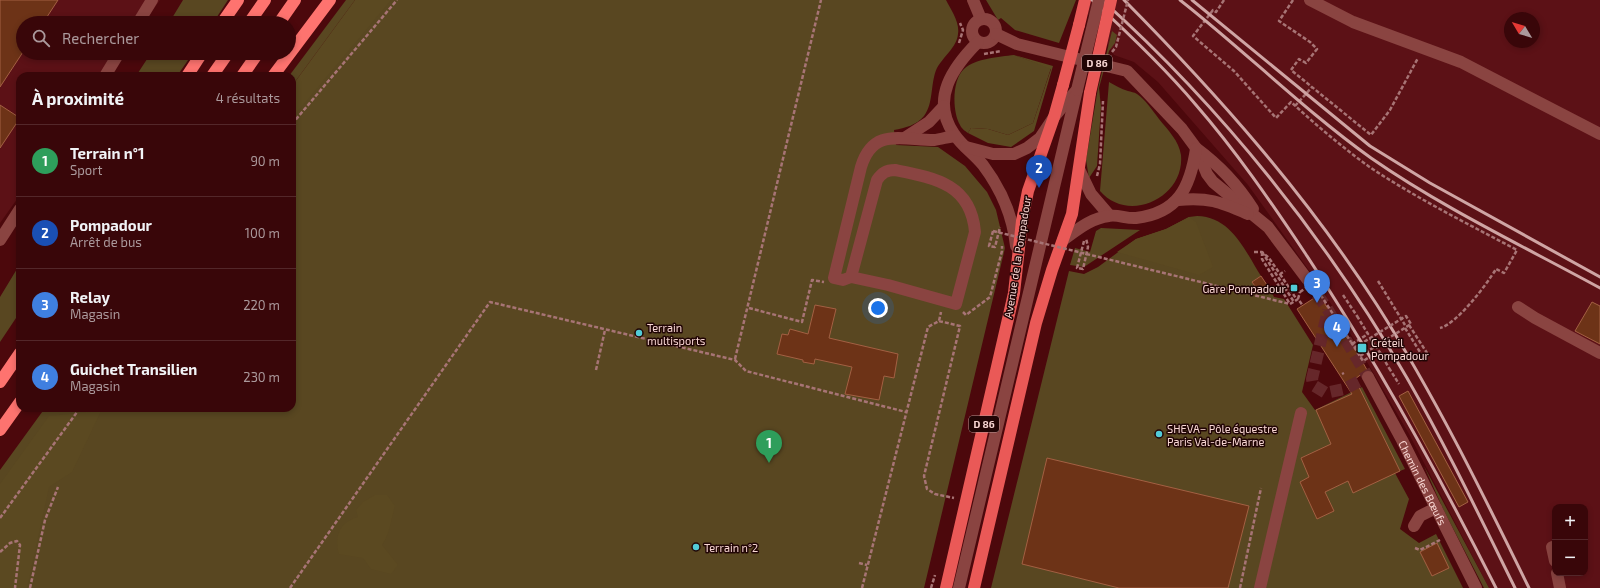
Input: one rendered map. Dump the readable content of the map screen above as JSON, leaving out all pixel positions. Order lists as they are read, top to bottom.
{
  "streets": {
    "main road": ["D 86", "Avenue de la Pompadour"],
    "street": ["Chemin des Bœufs"]
  },
  "places": {
    "transit": ["Gare Pompadour", "Créteil Pompadour"],
    "other": ["Terrain multisports", "SHEVA– Pôle équestre Paris Val-de-Marne", "Terrain n°2"]
  },
  "north": "top left",
  "page": {
    "search": "Rechercher",
    "heading": ["À proximité", "4 résultats"],
    "list": [
      {
        "mark": "1",
        "name": "Terrain n°1",
        "note": "Sport",
        "value": "90 m"
      },
      {
        "mark": "2",
        "name": "Pompadour",
        "note": "Arrêt de bus",
        "value": "100 m"
      },
      {
        "mark": "3",
        "name": "Relay",
        "note": "Magasin",
        "value": "220 m"
      },
      {
        "mark": "4",
        "name": "Guichet Transilien",
        "note": "Magasin",
        "value": "230 m"
      }
    ],
    "pins": [
      "2",
      "3",
      "4",
      "1"
    ],
    "map_buttons": ["+", "−"]
  }
}
